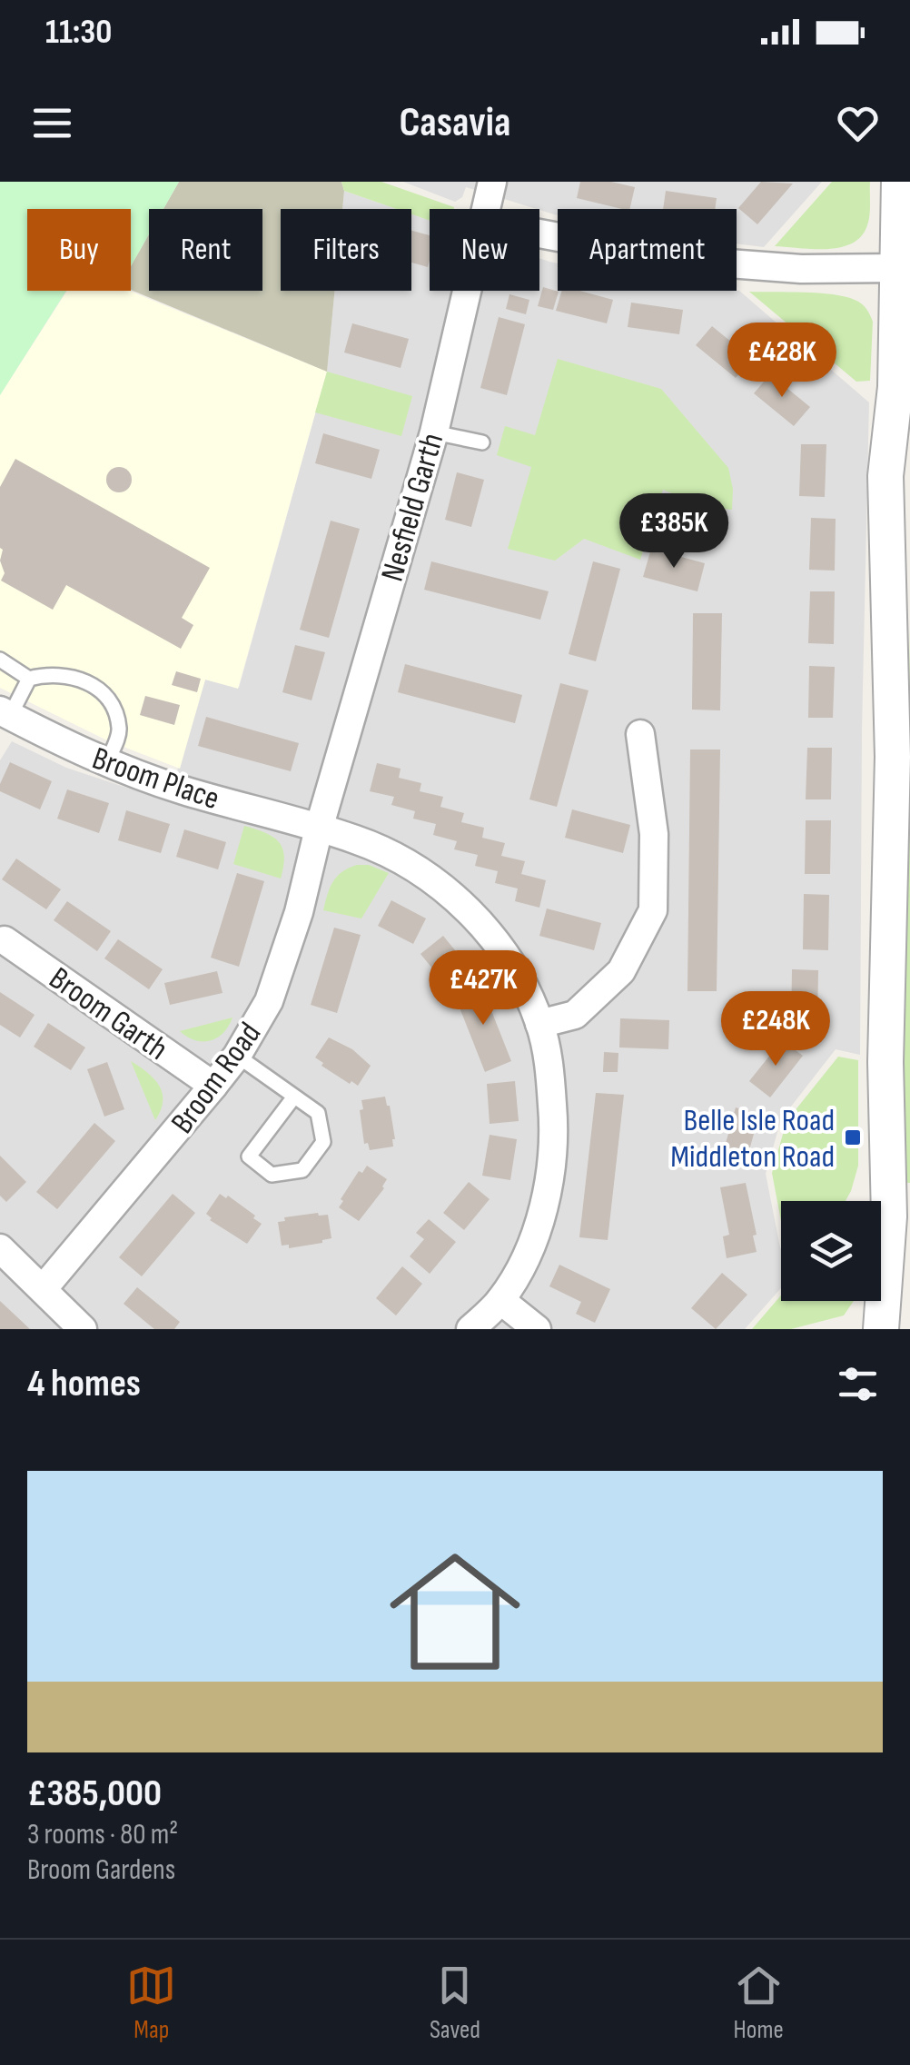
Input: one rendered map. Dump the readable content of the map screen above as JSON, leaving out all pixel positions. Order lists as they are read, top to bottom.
{
  "streets": {
    "street": [
      "Nesfield Garth",
      "Broom Place",
      "Broom Garth",
      "Broom Road"
    ]
  },
  "crossings": [
    ["Nesfield Garth", "Broom Place"],
    ["Nesfield Garth", "Broom Road"],
    ["Broom Place", "Broom Road"],
    ["Broom Garth", "Broom Road"]
  ],
  "places": {
    "transit": ["Belle Isle Road Middleton Road"]
  },
  "page": {
    "status": "11:30",
    "header": "Casavia",
    "chip": [
      "Buy",
      "Rent",
      "Filters",
      "New",
      "Apartment"
    ],
    "price": [
      "£428K",
      "£385K",
      "£427K",
      "£248K"
    ],
    "heading": "4 homes",
    "list": [
      {
        "name": "£385,000",
        "note": "3 rooms · 80 m² · Broom Gardens"
      }
    ],
    "tabs": ["Map", "Saved", "Home"]
  }
}
